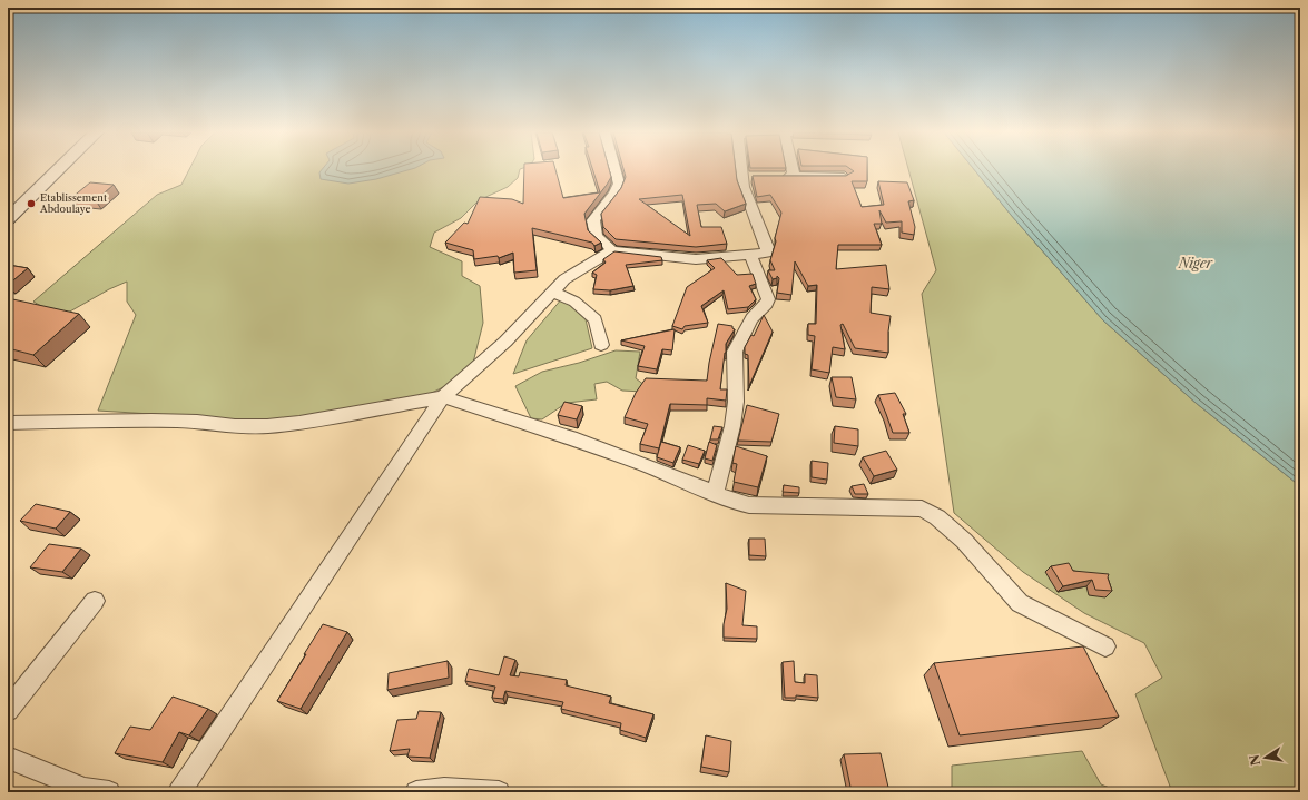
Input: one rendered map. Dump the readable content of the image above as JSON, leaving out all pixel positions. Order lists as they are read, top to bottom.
{
  "water": ["Niger"],
  "places": ["Etablissement Abdoulaye"],
  "north": "left"
}
